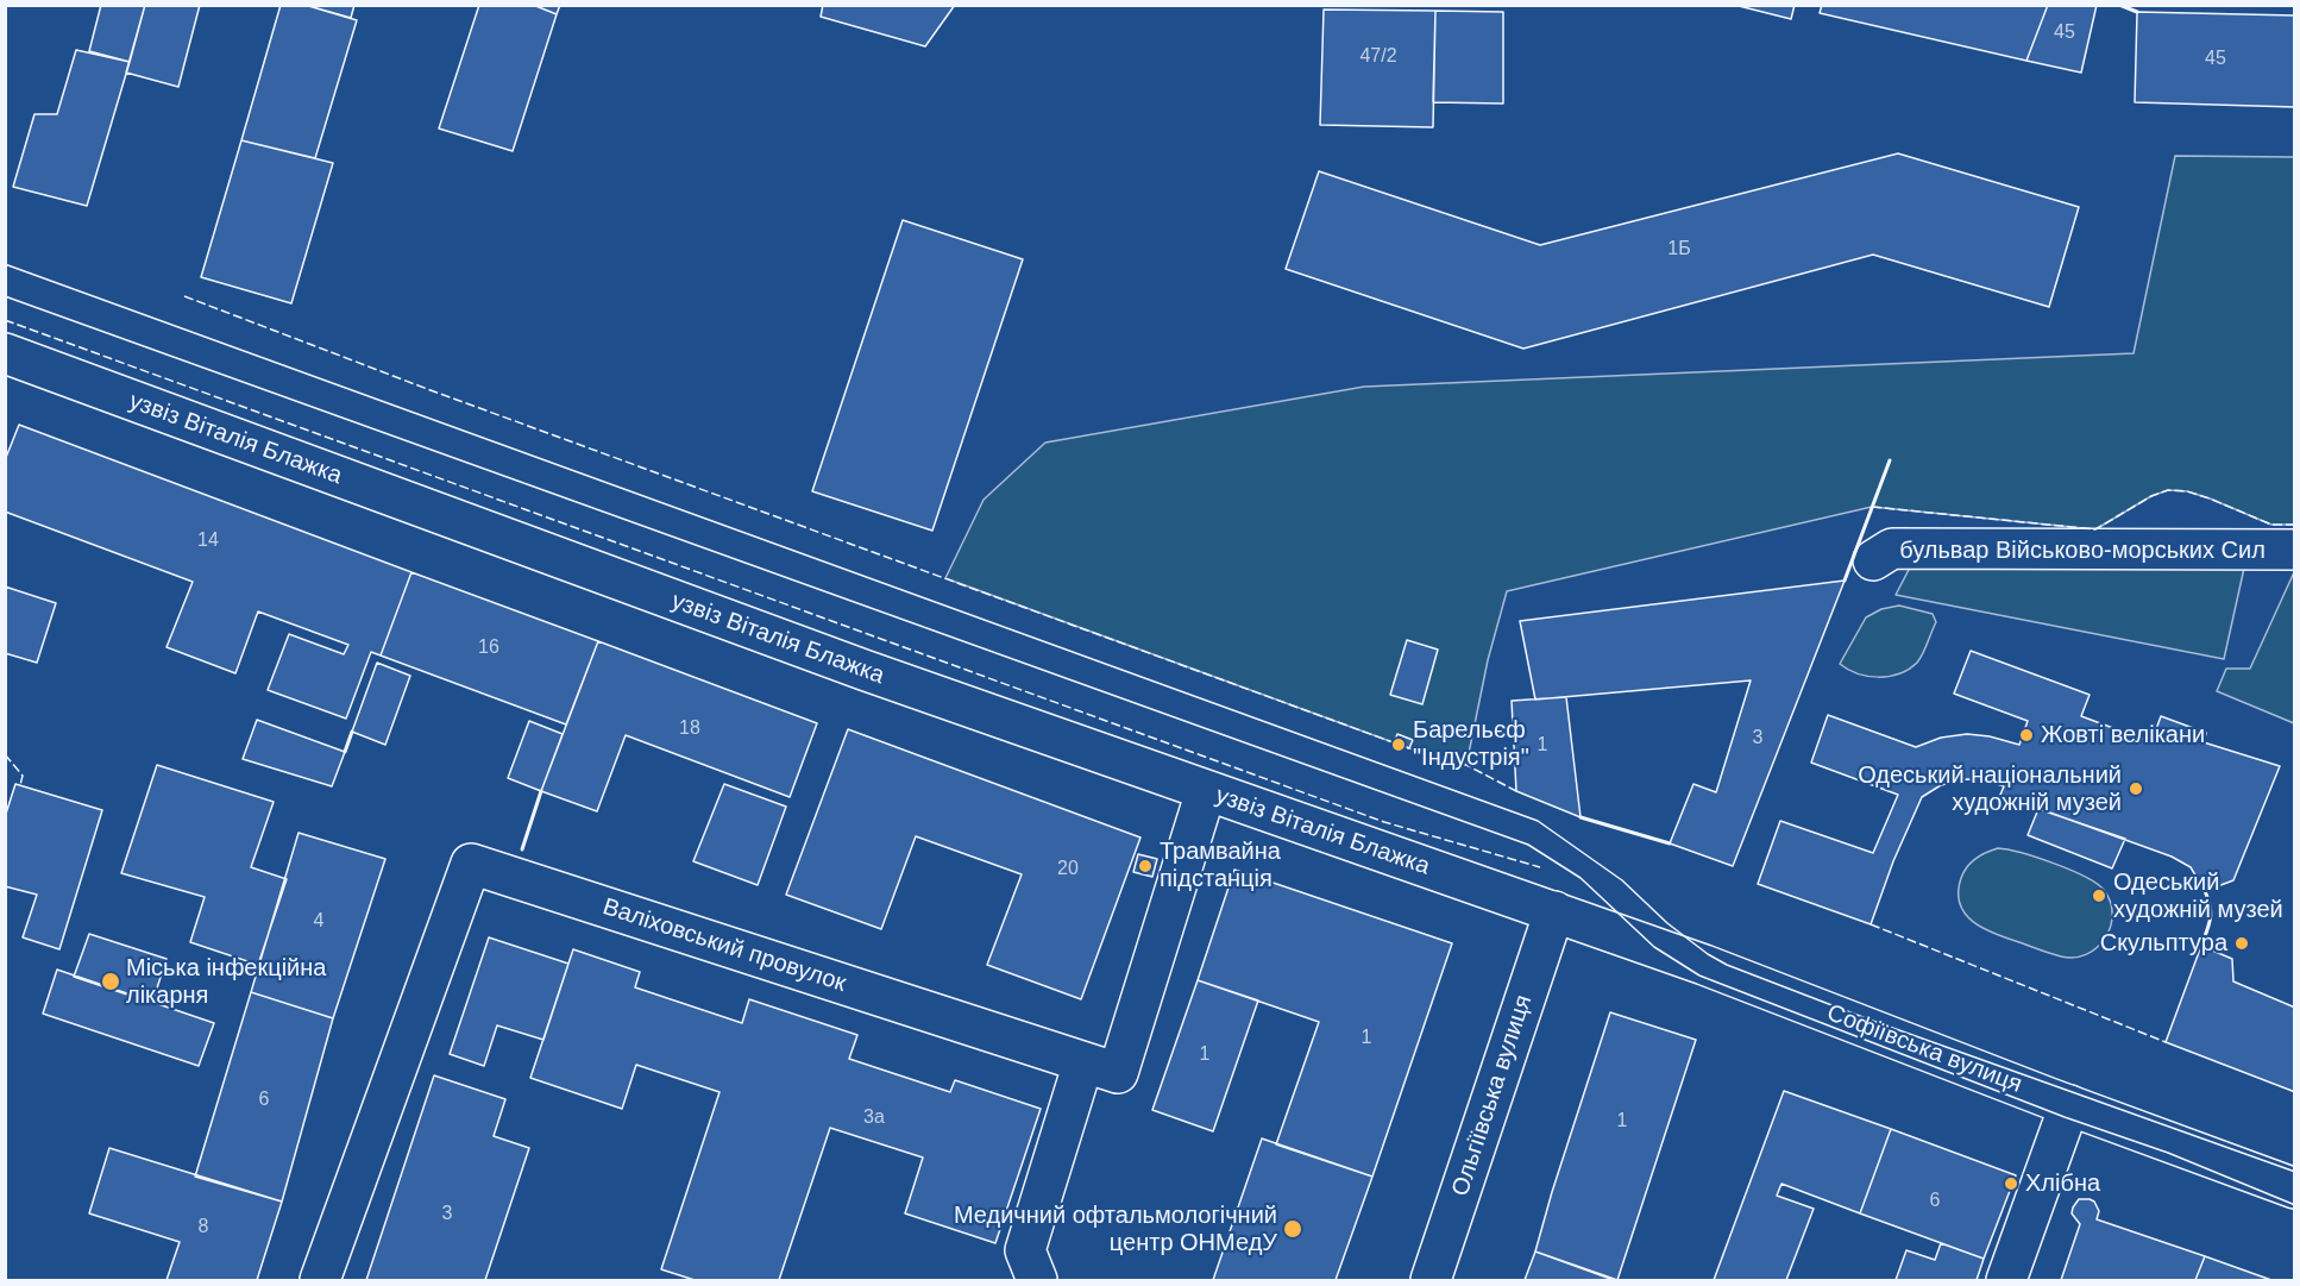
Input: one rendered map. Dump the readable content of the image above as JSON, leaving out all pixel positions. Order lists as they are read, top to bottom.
{
  "streets": {
    "main road": [
      "узвіз Віталія Блажка",
      "бульвар Військово-морських Сил",
      "Валіховський провулок",
      "Софіївська вулиця",
      "Ольгіївська вулиця"
    ]
  },
  "crossings": [
    ["узвіз Віталія Блажка", "Валіховський провулок"],
    ["узвіз Віталія Блажка", "Софіївська вулиця"],
    ["узвіз Віталія Блажка", "Ольгіївська вулиця"],
    ["Софіївська вулиця", "Ольгіївська вулиця"]
  ],
  "places": [
    "Жовті велікани",
    "Барельєф \"Індустрія\"",
    "Одеський національний художній музей",
    "Трамвайна підстанція",
    "Одеський художній музей",
    "Скульптура",
    "Міська інфекційна лікарня",
    "Хлібна",
    "Медичний офтальмологічний центр ОНМедУ"
  ],
  "house_numbers": [
    "45",
    "47/2",
    "45",
    "1Б",
    "14",
    "16",
    "18",
    "3",
    "1",
    "20",
    "4",
    "1",
    "1",
    "6",
    "3а",
    "1",
    "6",
    "3",
    "8"
  ]
}
